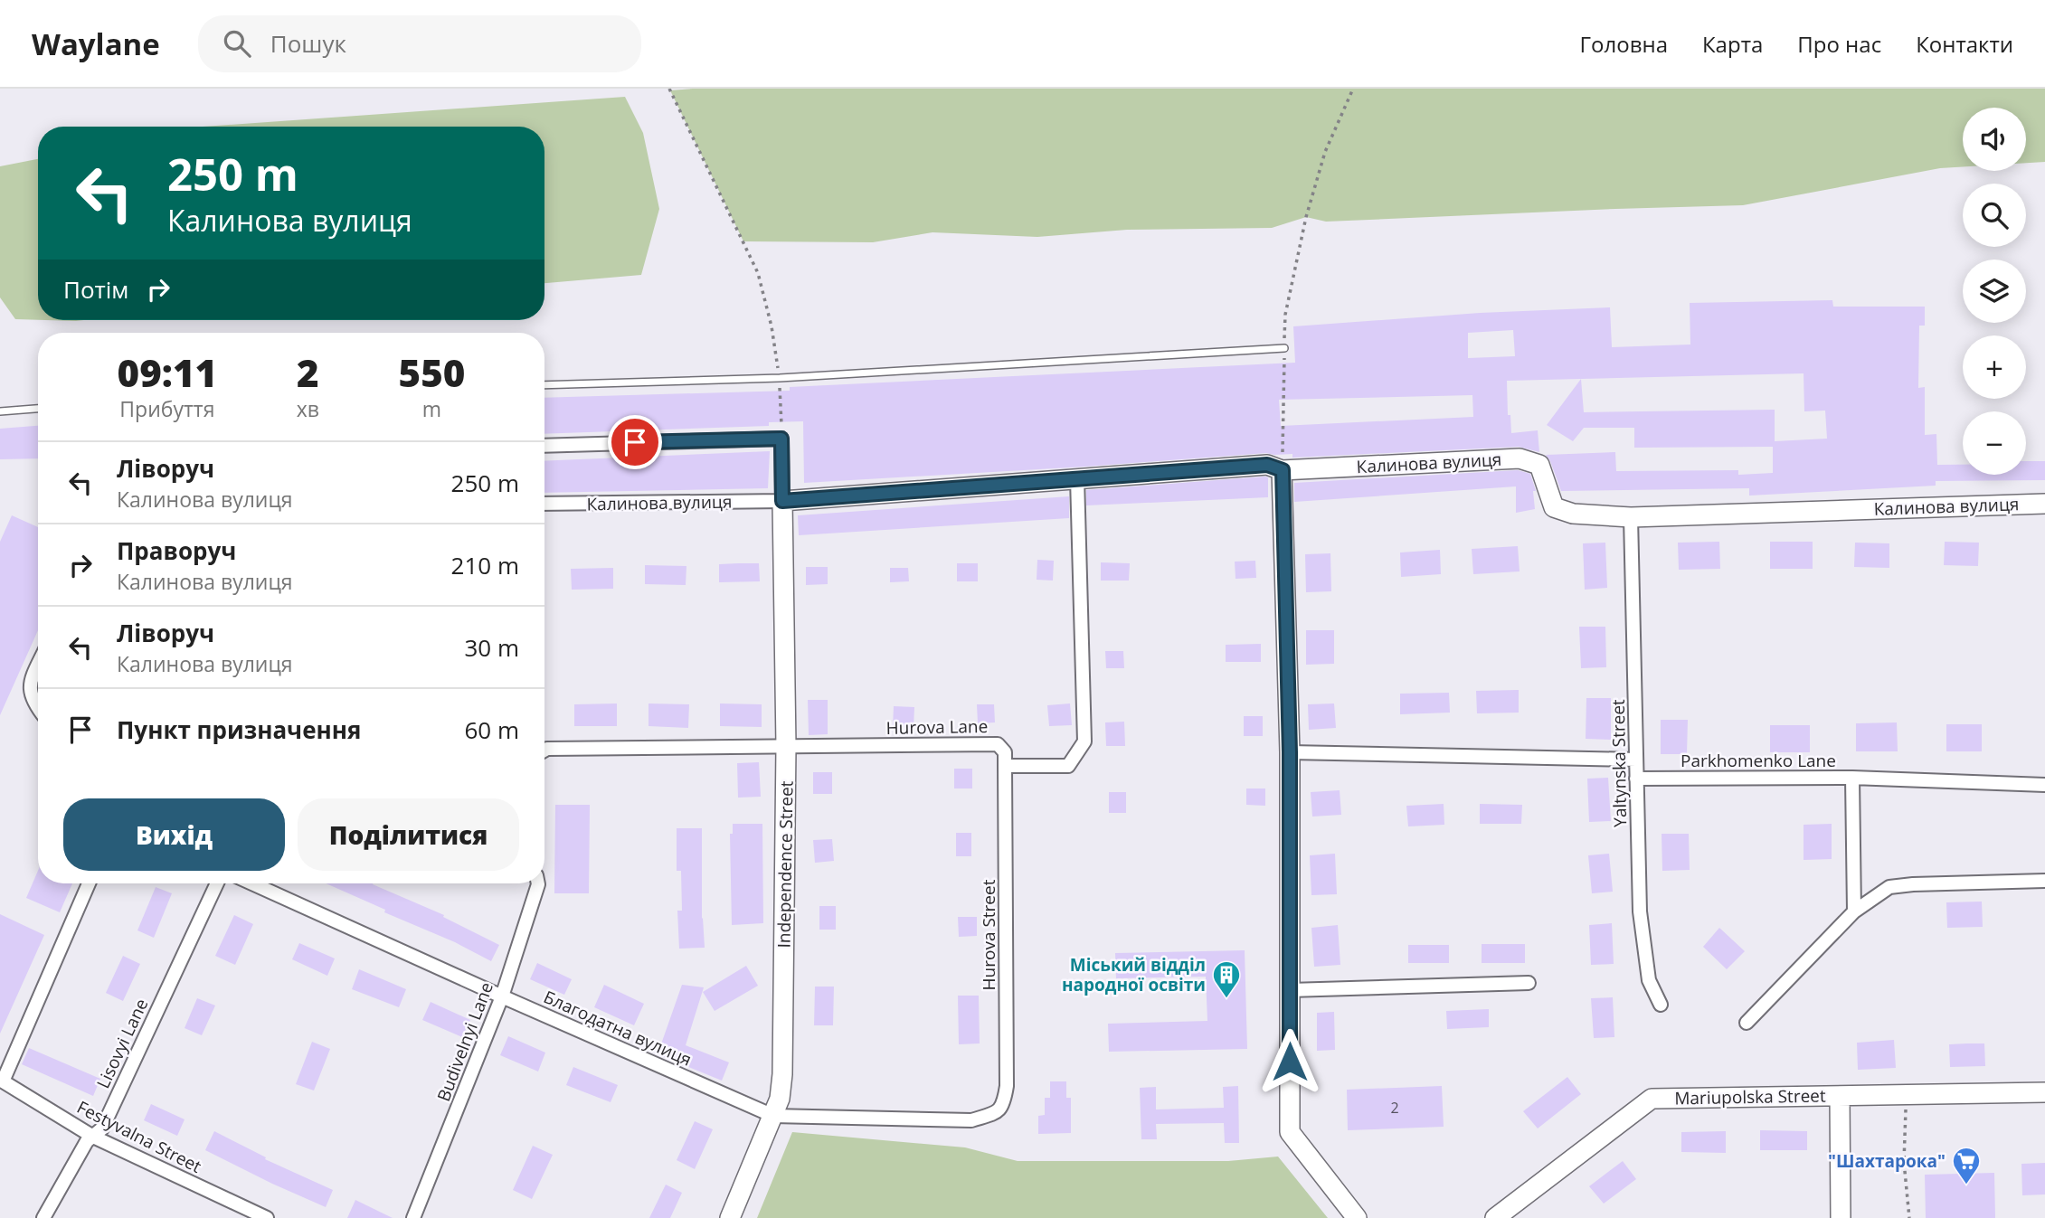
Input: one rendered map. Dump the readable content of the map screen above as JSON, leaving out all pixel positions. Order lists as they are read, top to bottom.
{
  "streets": {
    "street": [
      "Калинова вулиця",
      "Hurova Lane",
      "Parkhomenko Lane",
      "Yaltynska Street",
      "Independence Street",
      "Hurova Street",
      "Благодатна вулиця",
      "Budivelnyi Lane",
      "Lisovyi Lane",
      "Mariupolska Street",
      "Festyvalna Street"
    ]
  },
  "crossings": [
    ["Калинова вулиця", "Yaltynska Street"],
    ["Калинова вулиця", "Independence Street"],
    ["Hurova Lane", "Independence Street"],
    ["Hurova Lane", "Hurova Street"],
    ["Parkhomenko Lane", "Yaltynska Street"],
    ["Independence Street", "Благодатна вулиця"],
    ["Hurova Street", "Благодатна вулиця"],
    ["Благодатна вулиця", "Budivelnyi Lane"],
    ["Lisovyi Lane", "Festyvalna Street"]
  ],
  "places": {
    "building": ["Міський відділ народної освіти"],
    "supermarket": ["\"Шахтарока\""]
  },
  "house_numbers": ["2"],
  "page": {
    "header": "Waylane",
    "search": "Пошук",
    "nav": [
      "Головна",
      "Карта",
      "Про нас",
      "Контакти"
    ],
    "map_buttons": ["+", "−"],
    "turn": ["250 m", "Калинова вулиця"],
    "then": "Потім",
    "eta": [
      "09:11",
      "Прибуття",
      "2",
      "хв",
      "550",
      "m"
    ],
    "list": [
      {
        "name": "Ліворуч",
        "note": "Калинова вулиця",
        "value": "250 m"
      },
      {
        "name": "Праворуч",
        "note": "Калинова вулиця",
        "value": "210 m"
      },
      {
        "name": "Ліворуч",
        "note": "Калинова вулиця",
        "value": "30 m"
      },
      {
        "name": "Пункт призначення",
        "value": "60 m"
      }
    ],
    "buttons": ["Вихід", "Поділитися"]
  }
}
